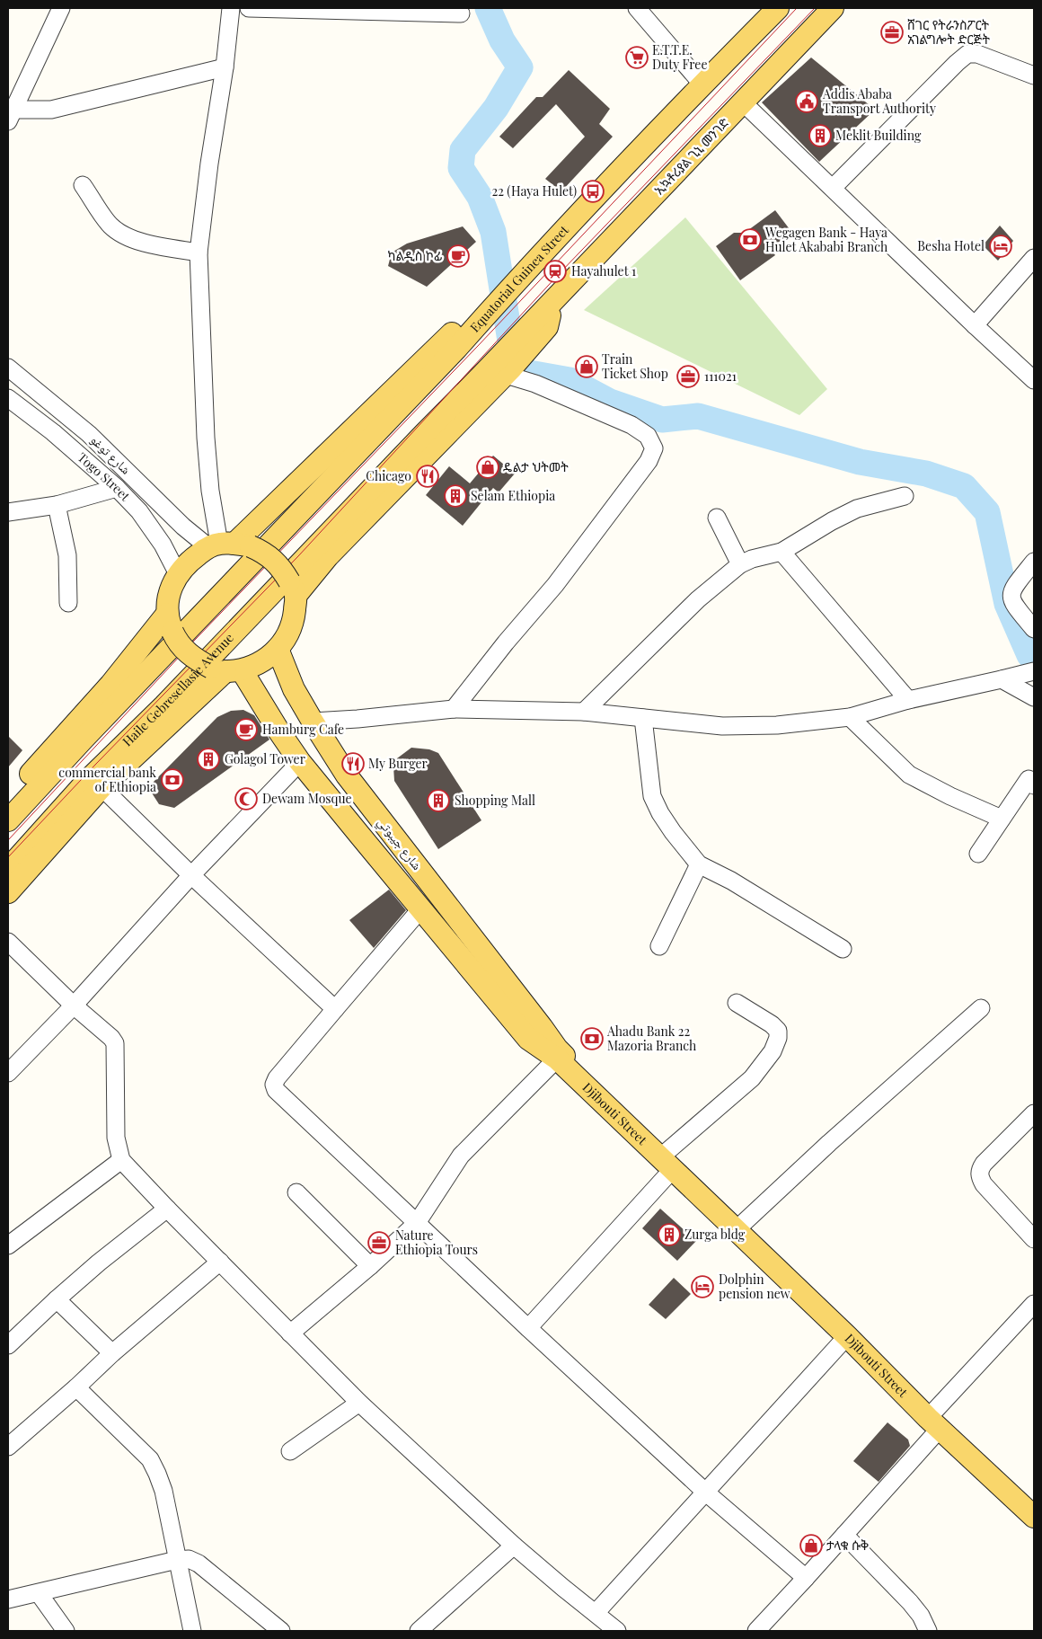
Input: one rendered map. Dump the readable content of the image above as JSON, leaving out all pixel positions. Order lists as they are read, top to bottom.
{
  "streets": {
    "main road": [
      "ኢኳቶሪያል ጊኒ መንገድ",
      "Equatorial Guinea Street",
      "Haile Gebresellasie Avenue",
      "شارع جيبوتي",
      "Djibouti Street"
    ],
    "street": ["شارع توغو", "Togo Street"]
  },
  "crossings": [
    ["ኢኳቶሪያል ጊኒ መንገድ", "Haile Gebresellasie Avenue"],
    ["شارع توغو", "Togo Street"],
    ["شارع توغو", "شارع جيبوتي"],
    ["شارع توغو", "Djibouti Street"],
    ["Togo Street", "شارع جيبوتي"],
    ["Togo Street", "Djibouti Street"],
    ["شارع جيبوتي", "Djibouti Street"]
  ],
  "places": {
    "office": ["ሸገር የትራንስፖርት አገልግሎት ድርጅት", "111021", "Nature Ethiopia Tours"],
    "supermarket": ["E.T.T.E. Duty Free"],
    "public building": ["Addis Ababa Transport Authority"],
    "building": [
      "Meklit Building",
      "Selam Ethiopia",
      "Golagol Tower",
      "Shopping Mall",
      "Zurga bldg"
    ],
    "bus stop": ["22 (Haya Hulet)"],
    "bank": ["Wegagen Bank - Haya Hulet Akababi Branch", "commercial bank of Ethiopia", "Ahadu Bank 22 Mazoria Branch"],
    "hotel": ["Besha Hotel", "Dolphin pension new"],
    "cafe": ["ካልዲስ ኮፊ", "Hamburg Cafe"],
    "station": ["Hayahulet 1"],
    "shop": ["Train Ticket Shop", "ዴልታ ህትመት", "ታላቁ ሱቅ"],
    "restaurant": ["Chicago", "My Burger"],
    "mosque": ["Dewam Mosque"]
  }
}
